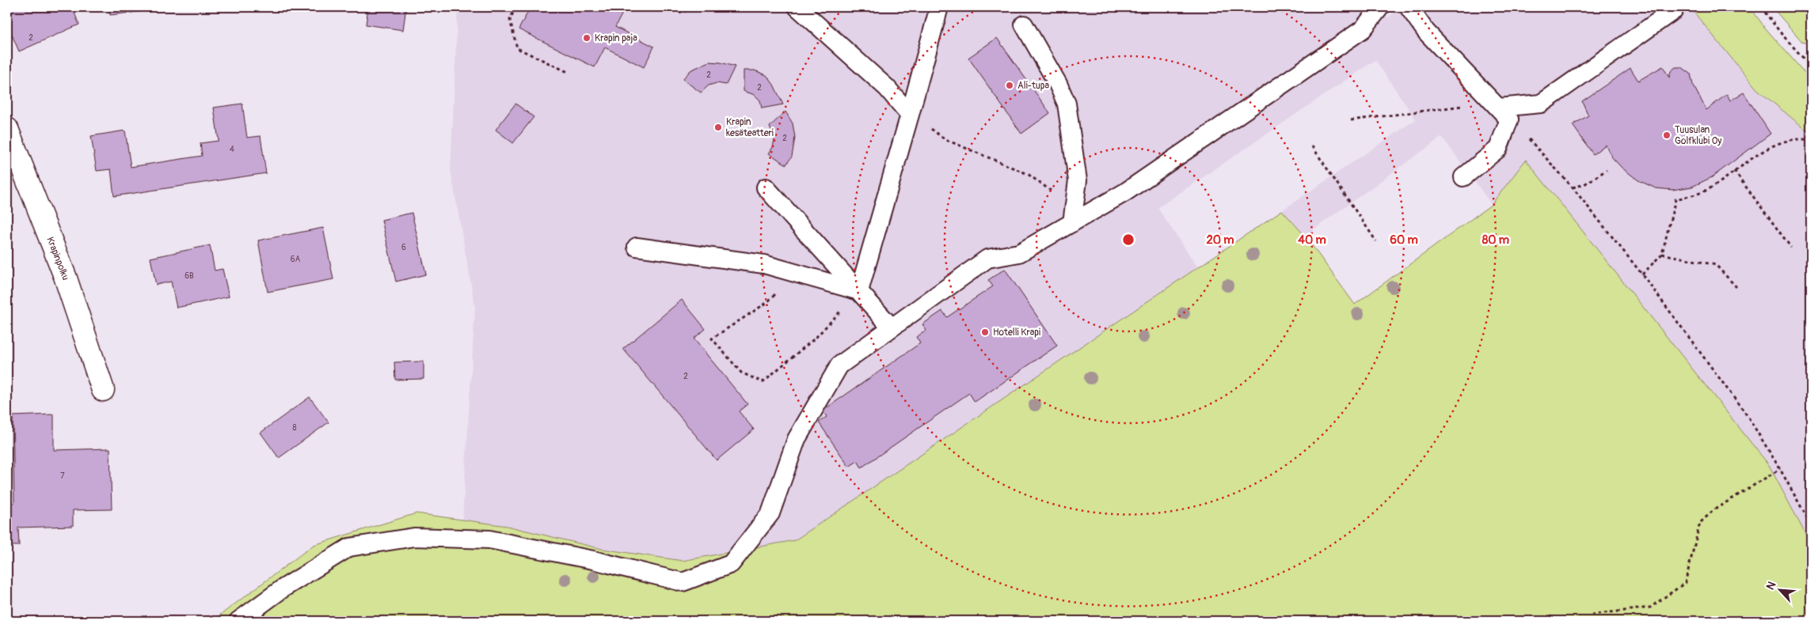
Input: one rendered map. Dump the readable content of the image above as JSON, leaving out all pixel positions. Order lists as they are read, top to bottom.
{
  "streets": {
    "street": ["Krapinpolku"]
  },
  "places": [
    "Krapin paja",
    "Ali-tupa",
    "Krapin kesäteatteri",
    "Tuusulan Golfklubi Oy",
    "Hotelli Krapi"
  ],
  "house_numbers": [
    "2",
    "2",
    "2",
    "2",
    "4",
    "6",
    "6A",
    "6B",
    "2",
    "8",
    "7"
  ],
  "north": "top left",
  "rings": [
    "20 m",
    "40 m",
    "60 m",
    "80 m"
  ]
}
